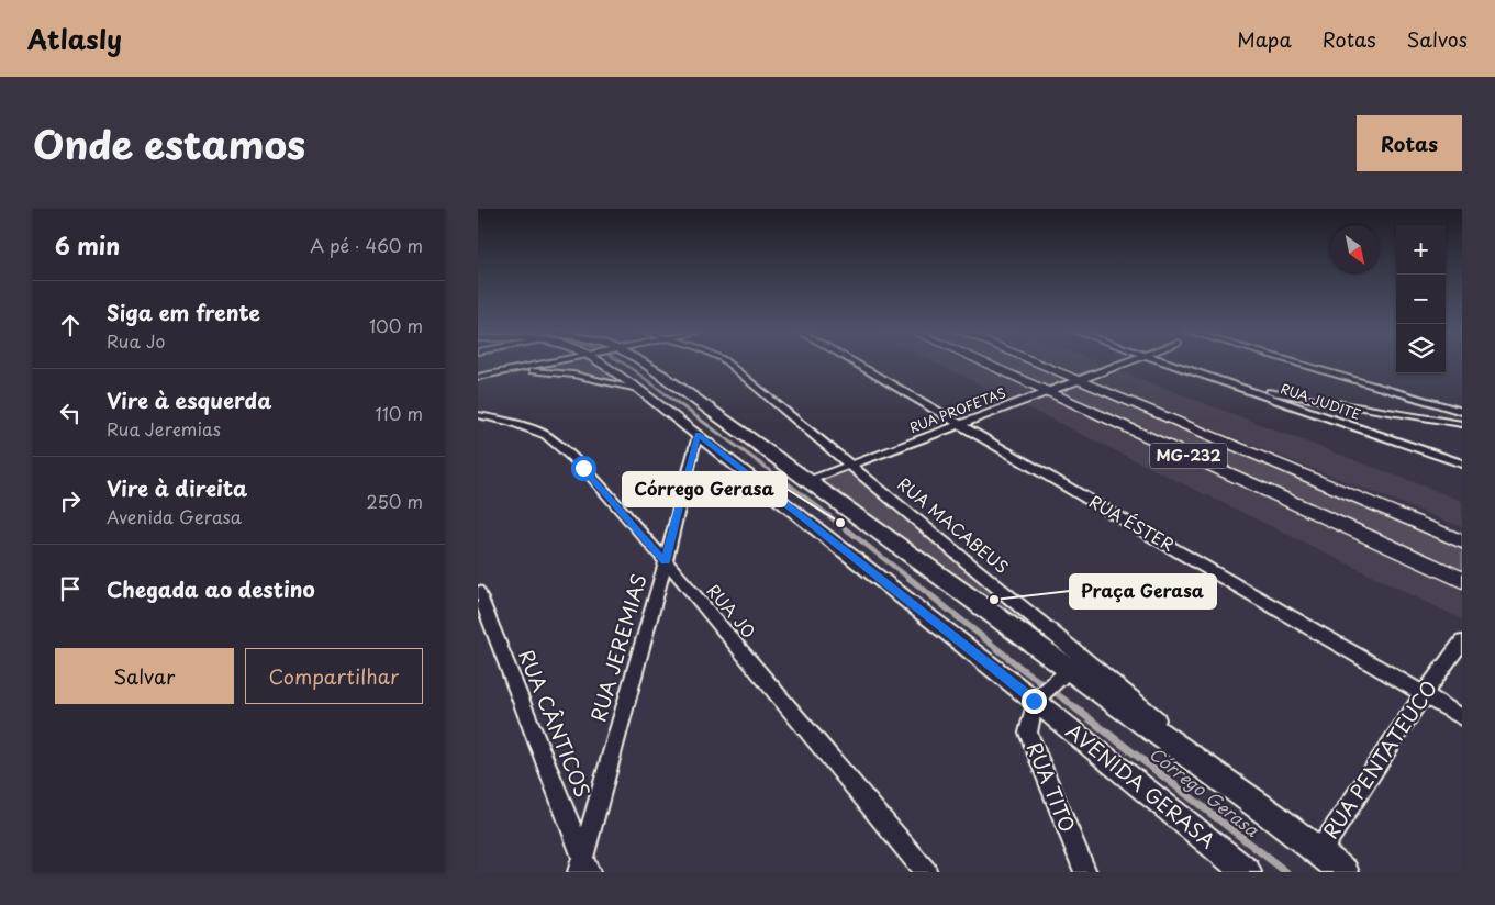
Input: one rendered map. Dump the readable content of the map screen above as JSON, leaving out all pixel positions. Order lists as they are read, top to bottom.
{
  "streets": {
    "main road": ["MG-232", "AVENIDA GERASA"],
    "street": [
      "RUA JUDITE",
      "RUA PROFETAS",
      "RUA ÉSTER",
      "RUA MACABEUS",
      "RUA JO",
      "RUA JEREMIAS",
      "RUA CÂNTICOS",
      "RUA PENTATEUCO",
      "RUA TITO"
    ]
  },
  "crossings": [
    ["RUA PROFETAS", "MG-232"],
    ["RUA PROFETAS", "RUA ÉSTER"],
    ["RUA PROFETAS", "RUA MACABEUS"],
    ["RUA PROFETAS", "AVENIDA GERASA"],
    ["RUA ÉSTER", "RUA PENTATEUCO"],
    ["RUA MACABEUS", "AVENIDA GERASA"],
    ["RUA JO", "RUA JEREMIAS"],
    ["RUA JEREMIAS", "RUA CÂNTICOS"],
    ["RUA JEREMIAS", "AVENIDA GERASA"],
    ["RUA PENTATEUCO", "AVENIDA GERASA"],
    ["AVENIDA GERASA", "RUA TITO"]
  ],
  "water": ["Córrego Gerasa"],
  "places": ["Córrego Gerasa", "Praça Gerasa"],
  "north": "bottom right",
  "page": {
    "header": "Atlasly",
    "nav": ["Mapa", "Rotas", "Salvos"],
    "title": "Onde estamos",
    "buttons": [
      "Rotas",
      ["Salvar", "Compartilhar"]
    ],
    "heading": ["6 min", "A pé · 460 m"],
    "map_buttons": ["+", "−"],
    "list": [
      ["Siga em frente", "Rua Jo", "100 m"],
      ["Vire à esquerda", "Rua Jeremias", "110 m"],
      ["Vire à direita", "Avenida Gerasa", "250 m"],
      "Chegada ao destino"
    ]
  }
}
